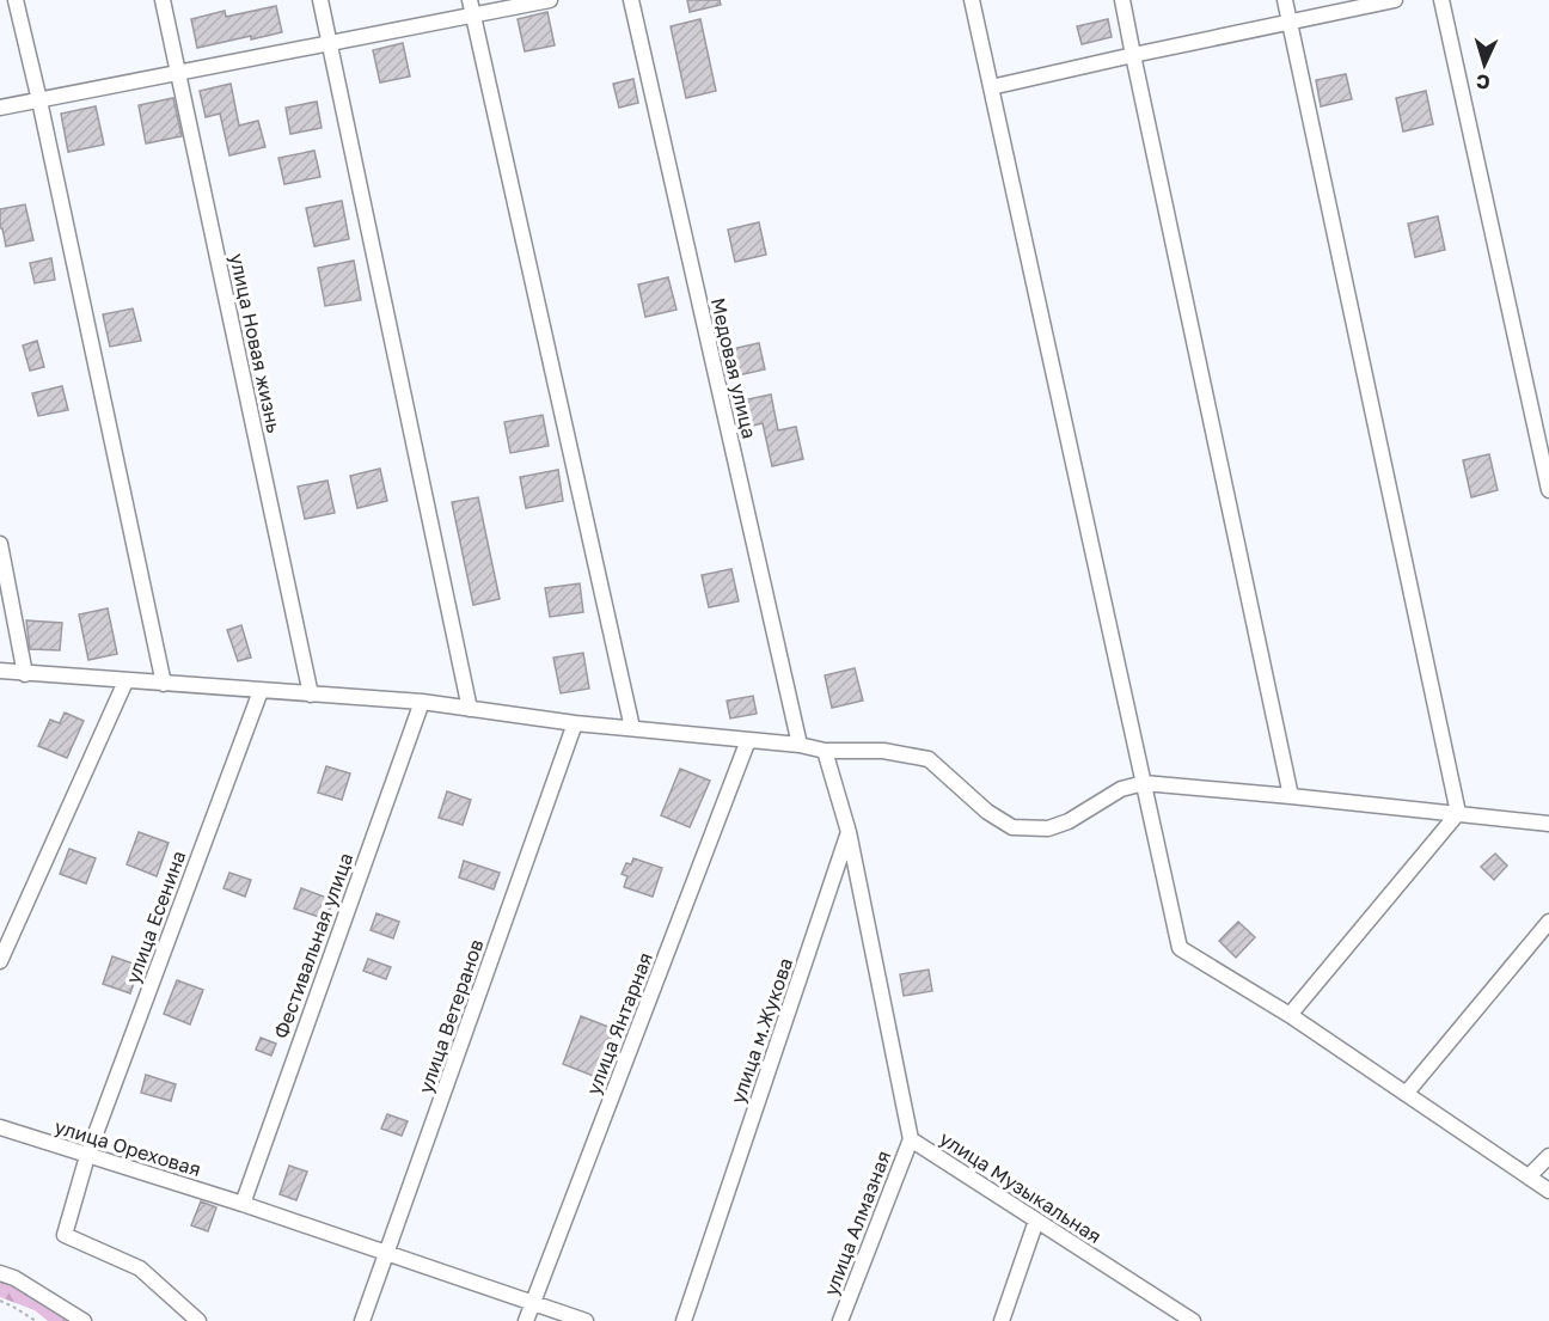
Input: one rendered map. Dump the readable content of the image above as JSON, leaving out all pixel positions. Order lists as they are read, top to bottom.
{
  "streets": {
    "street": [
      "улица Новая жизнь",
      "Медовая улица",
      "улица Есенина",
      "Фестивальная улица",
      "улица Ветеранов",
      "улица Янтарная",
      "улица м.Жукова",
      "улица Ореховая",
      "улица Музыкальная",
      "улица Алмазная"
    ]
  },
  "crossings": [
    ["улица Есенина", "улица Ореховая"],
    ["Фестивальная улица", "улица Ореховая"],
    ["улица Ветеранов", "улица Ореховая"],
    ["улица Янтарная", "улица Ореховая"],
    ["улица м.Жукова", "улица Музыкальная"],
    ["улица Музыкальная", "улица Алмазная"]
  ],
  "north": "bottom"
}
